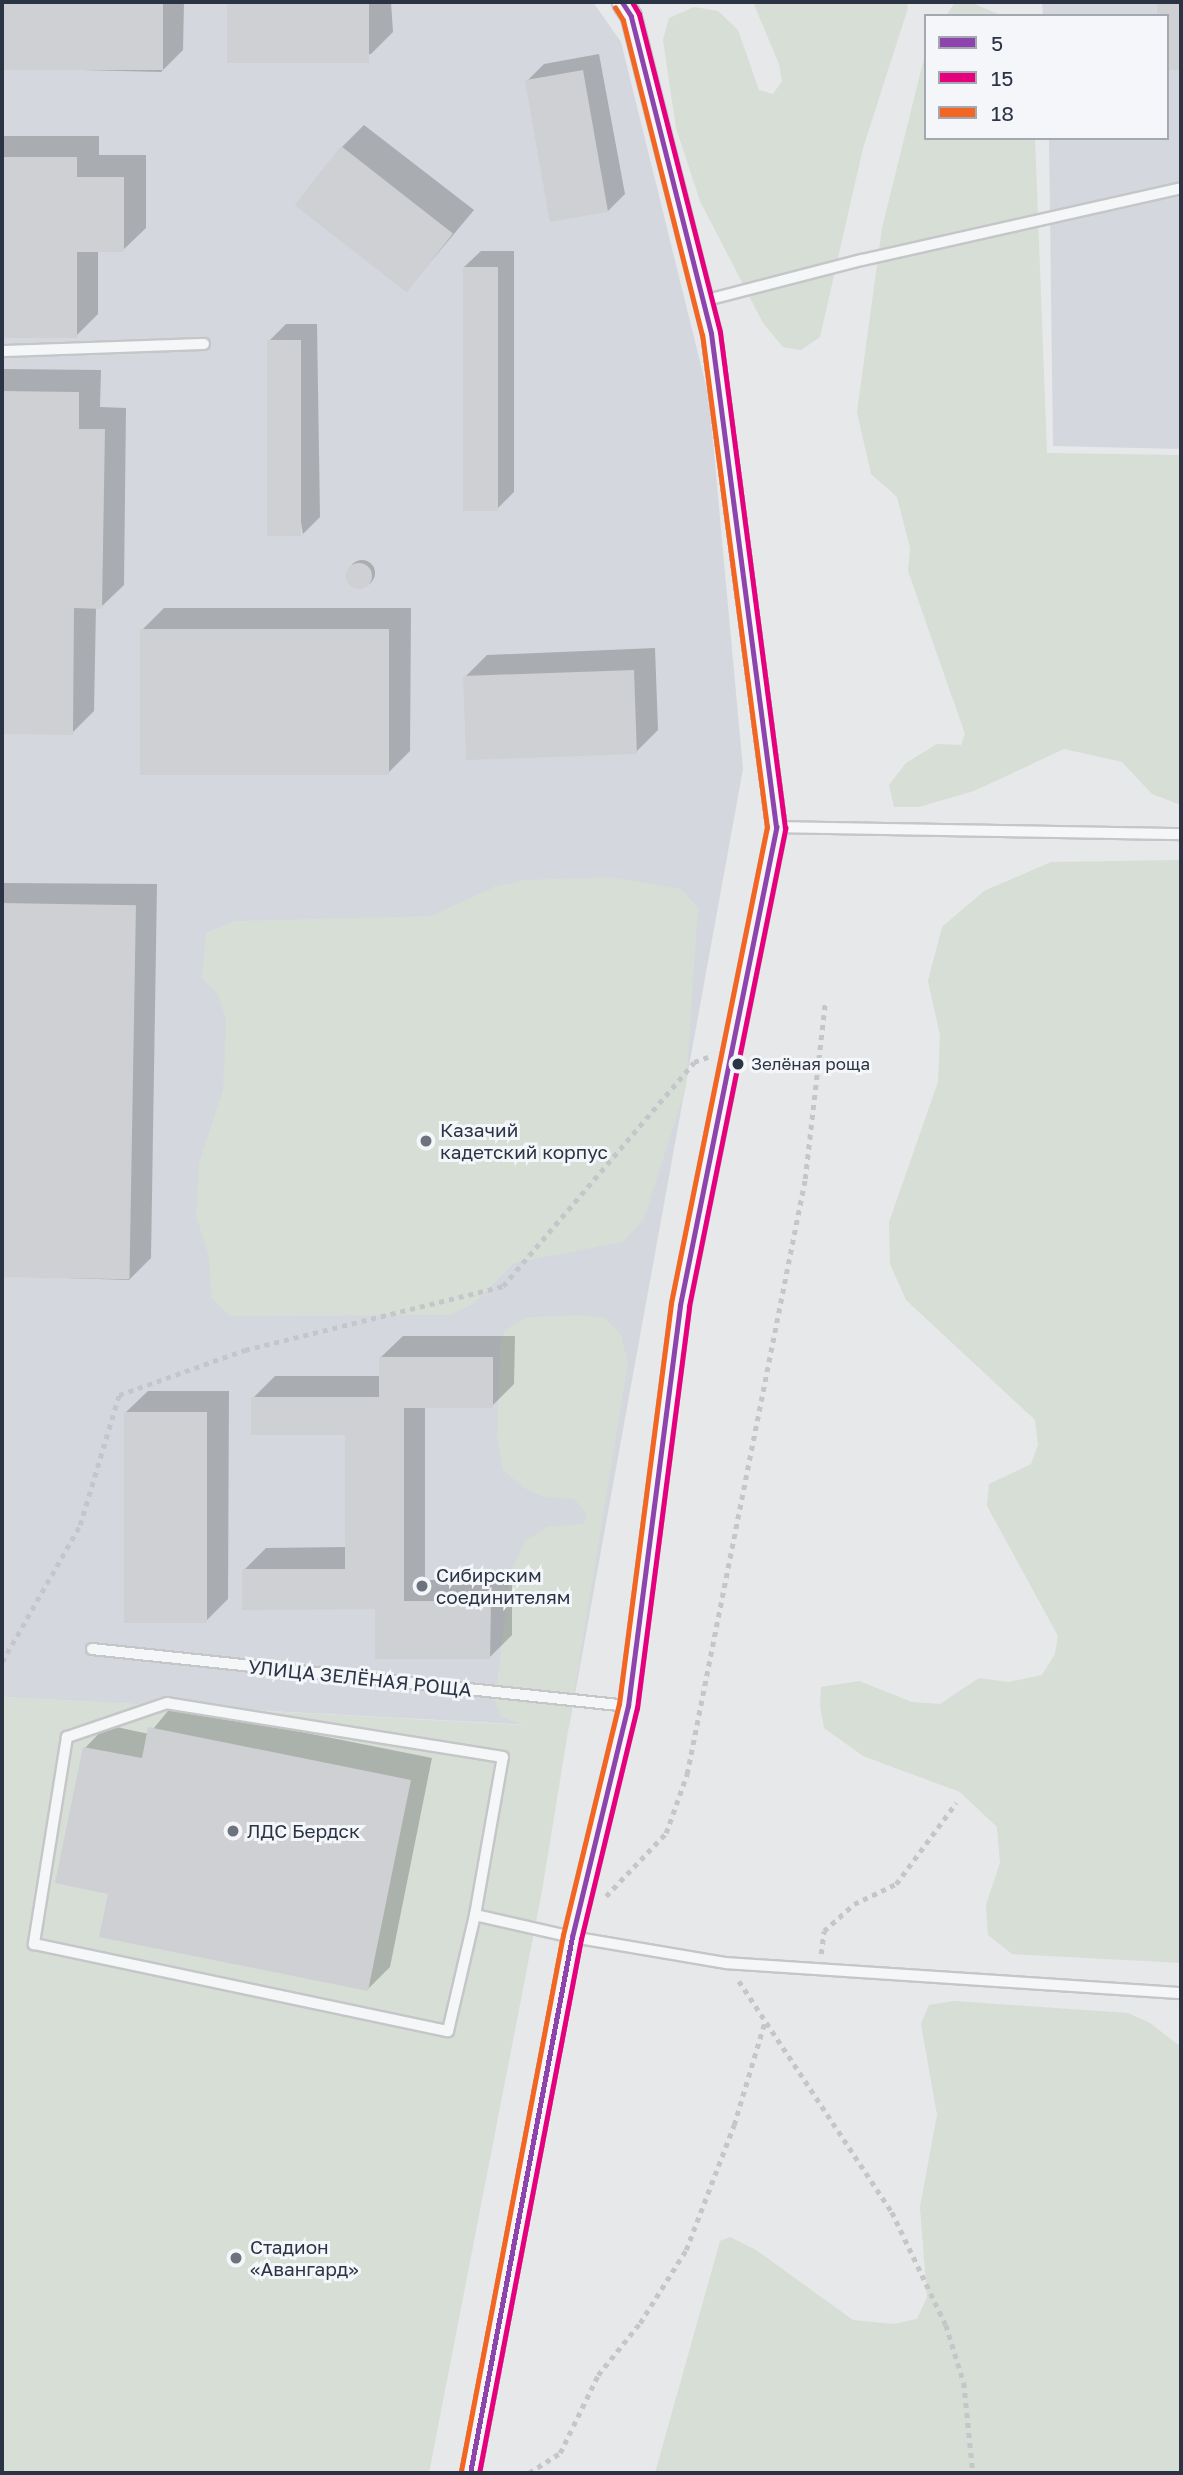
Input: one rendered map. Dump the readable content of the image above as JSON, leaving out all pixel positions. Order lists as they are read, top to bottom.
{
  "streets": {
    "lane": ["УЛИЦА ЗЕЛЁНАЯ РОЩА"]
  },
  "places": [
    "Зелёная роща",
    "Казачий кадетский корпус",
    "Сибирским соединителям",
    "ЛДС Бердск",
    "Стадион «Авангард»"
  ],
  "lines": ["transit line 5", "transit line 15", "transit line 18"],
  "legend": ["5", "15", "18"]
}
